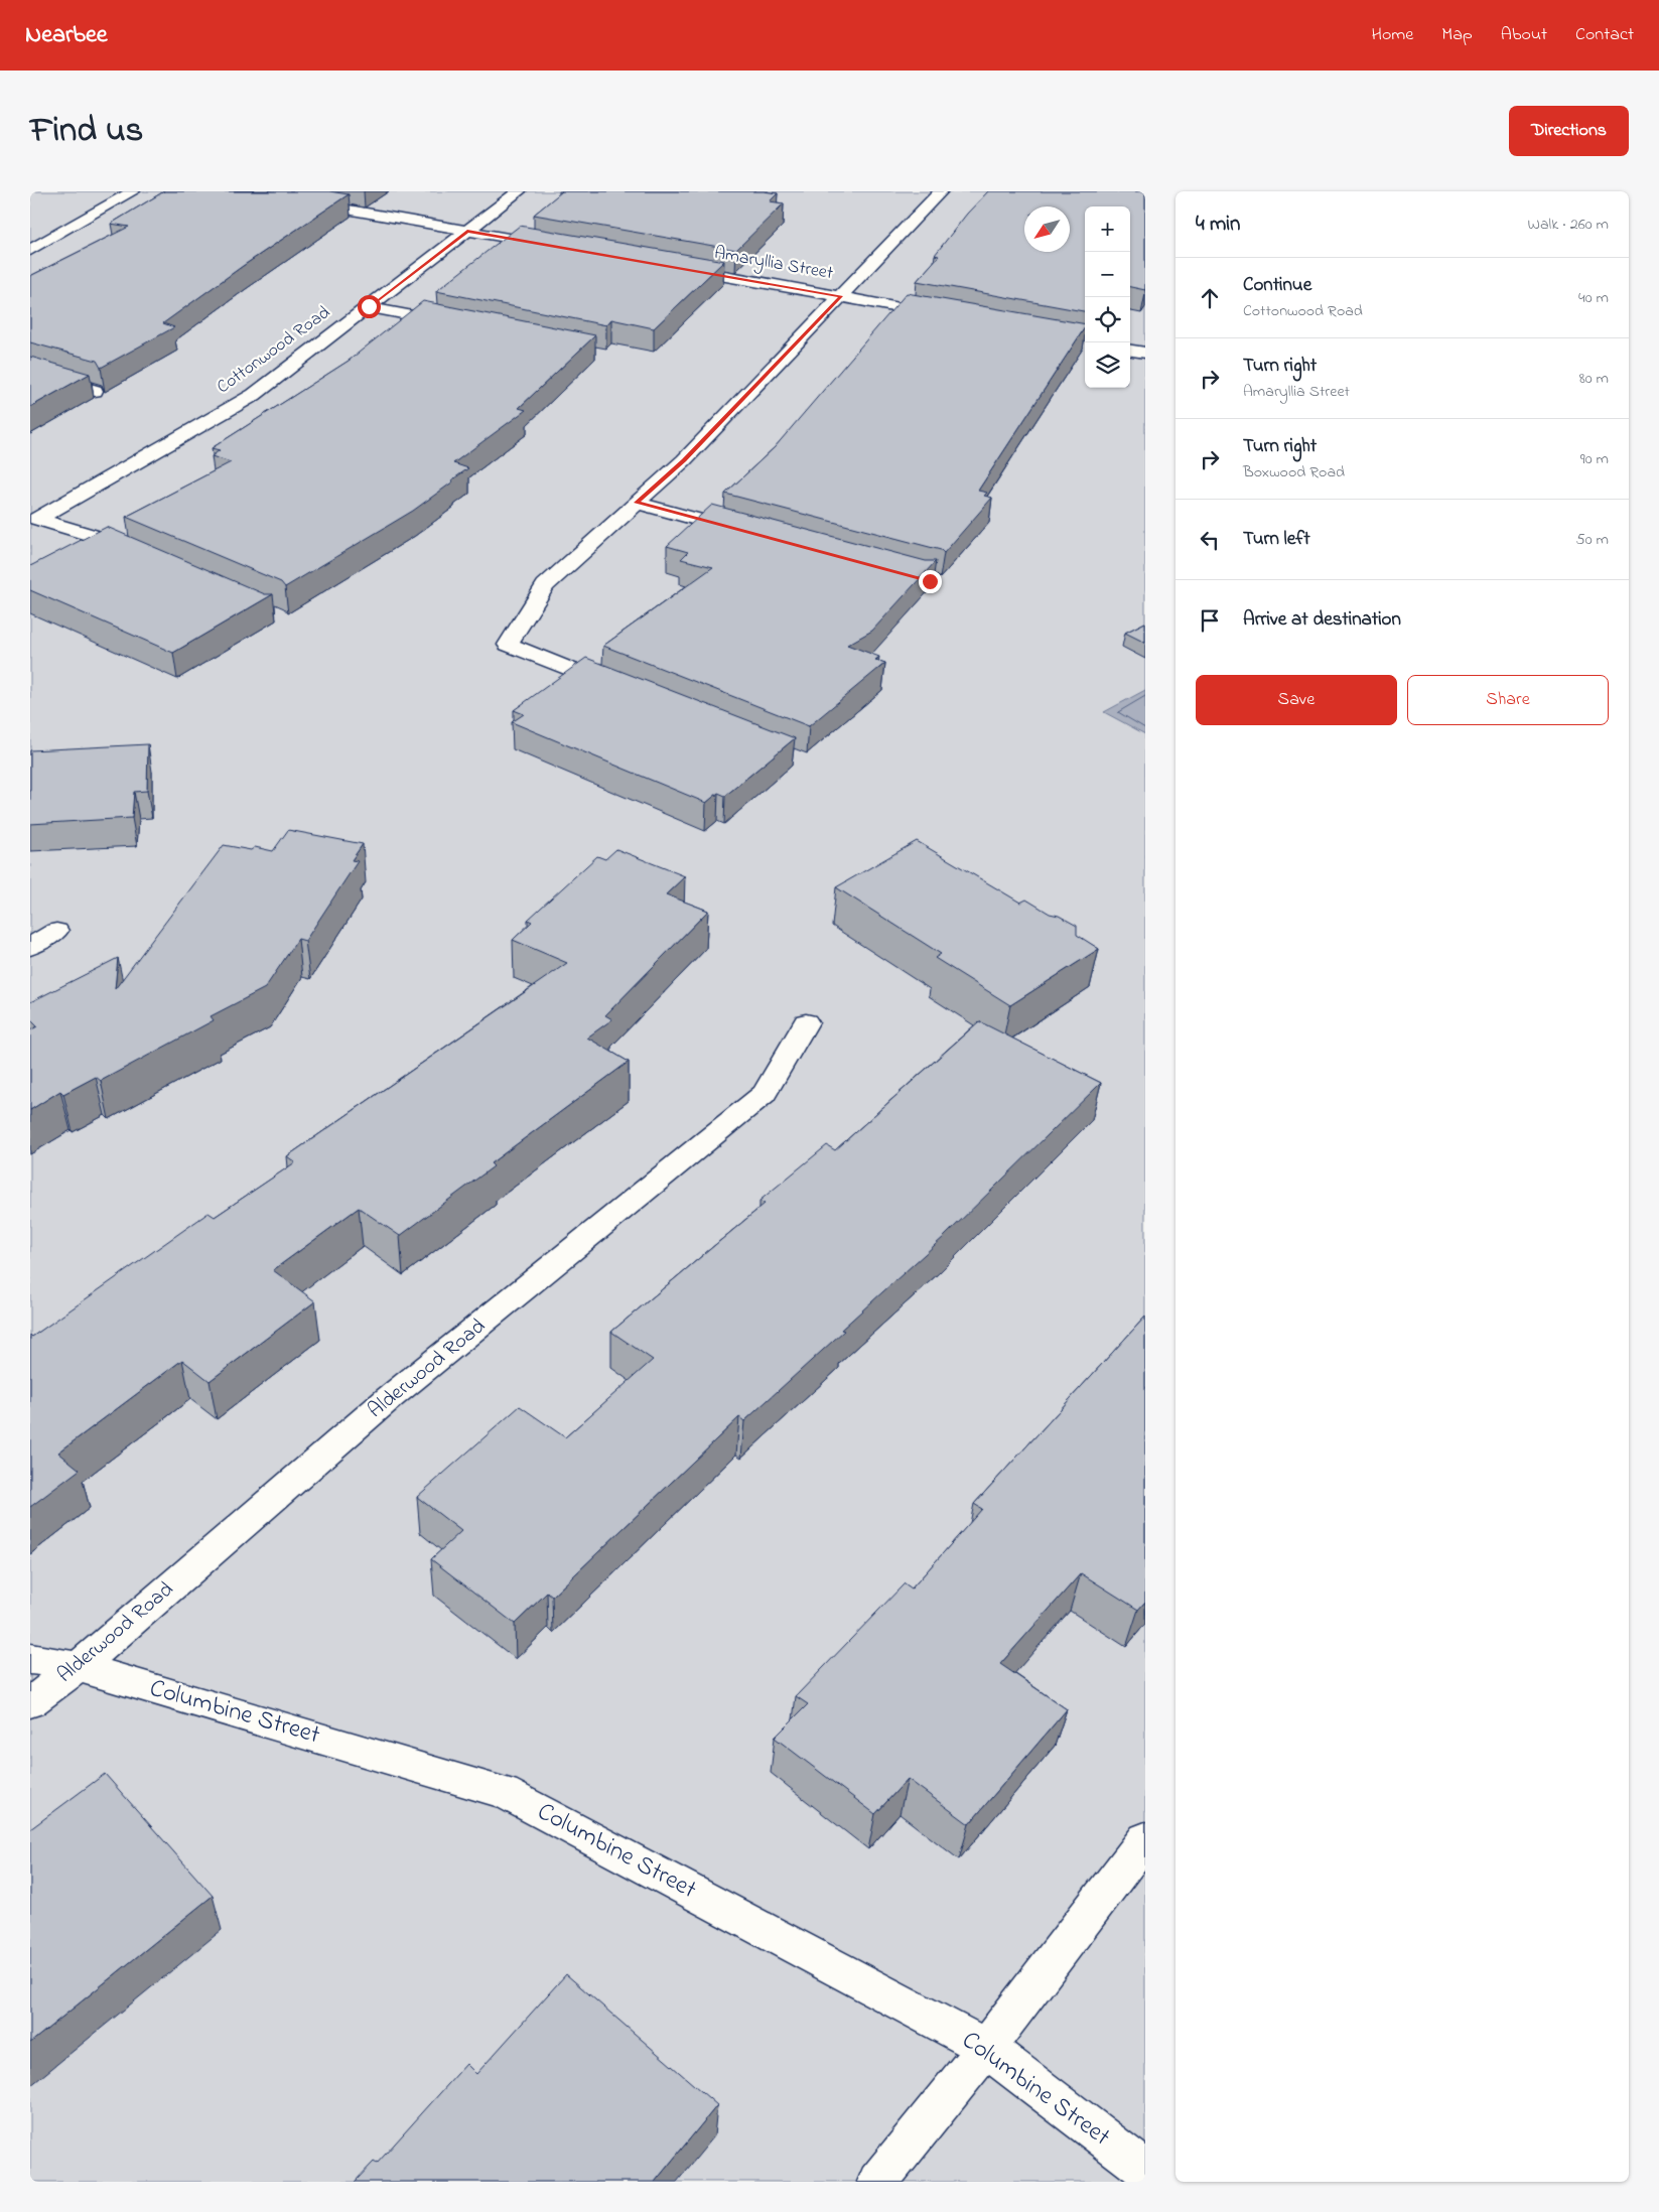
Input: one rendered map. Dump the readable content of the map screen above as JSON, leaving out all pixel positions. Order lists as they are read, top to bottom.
{
  "streets": {
    "street": [
      "Amaryllia Street",
      "Cottonwood Road",
      "Alderwood Road",
      "Columbine Street"
    ]
  },
  "crossings": [
    ["Alderwood Road", "Columbine Street"]
  ],
  "north": "bottom left",
  "page": {
    "header": "Nearbee",
    "nav": [
      "Home",
      "Map",
      "About",
      "Contact"
    ],
    "title": "Find us",
    "buttons": [
      "Directions",
      ["Save", "Share"]
    ],
    "heading": ["4 min", "Walk · 260 m"],
    "map_buttons": ["+", "−"],
    "list": [
      ["Continue", "Cottonwood Road", "40 m"],
      ["Turn right", "Amaryllia Street", "80 m"],
      ["Turn right", "Boxwood Road", "90 m"],
      ["Turn left", "50 m"],
      "Arrive at destination"
    ]
  }
}
